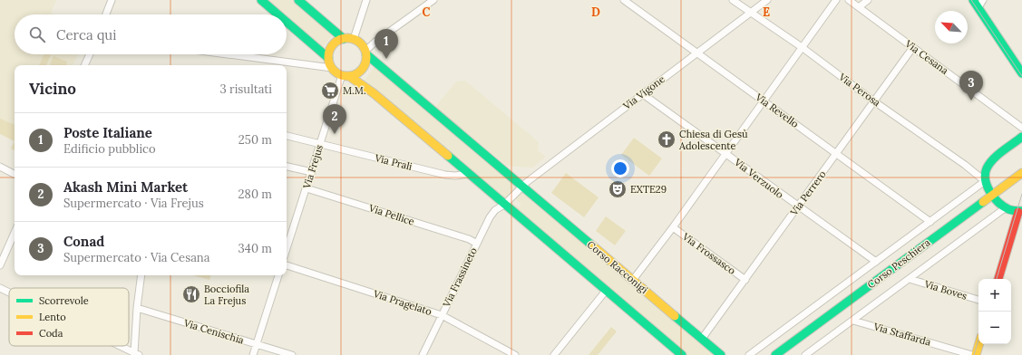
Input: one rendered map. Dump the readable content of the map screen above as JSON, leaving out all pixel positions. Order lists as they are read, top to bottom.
{
  "streets": {
    "street": [
      "Via Cesana",
      "Via Perosa",
      "Via Vigone",
      "Via Revello",
      "Via Prali",
      "Via Frejus",
      "Via Verzuolo",
      "Via Perrero",
      "Via Pellice",
      "Via Frossasco",
      "Corso Peschiera",
      "Corso Racconigi",
      "Via Frassineto",
      "Via Boves",
      "Via Pragelato",
      "Via Cenischia",
      "Via Staffarda"
    ]
  },
  "crossings": [
    ["Via Cesana", "Via Perrero"],
    ["Via Perosa", "Via Vigone"],
    ["Via Perosa", "Via Perrero"],
    ["Via Perosa", "Corso Peschiera"],
    ["Via Vigone", "Via Revello"],
    ["Via Vigone", "Via Verzuolo"],
    ["Via Vigone", "Corso Racconigi"],
    ["Via Revello", "Via Perrero"],
    ["Via Revello", "Corso Peschiera"],
    ["Via Prali", "Via Frejus"],
    ["Via Frejus", "Via Pellice"],
    ["Via Frejus", "Corso Racconigi"],
    ["Via Verzuolo", "Via Perrero"],
    ["Via Verzuolo", "Corso Peschiera"],
    ["Via Perrero", "Via Frossasco"],
    ["Via Perrero", "Corso Racconigi"],
    ["Via Pellice", "Via Frassineto"],
    ["Corso Peschiera", "Via Boves"],
    ["Corso Peschiera", "Via Staffarda"],
    ["Via Frassineto", "Via Pragelato"]
  ],
  "places": {
    "supermarket": ["M.M."],
    "church": ["Chiesa di Gesù Adolescente"],
    "theatre": ["EXTE29"],
    "restaurant": ["Bocciofila La Frejus"]
  },
  "legend": ["Scorrevole", "Lento", "Coda"],
  "north": "top left",
  "page": {
    "search": "Cerca qui",
    "pins": ["1", "3", "2"],
    "heading": ["Vicino", "3 risultati"],
    "list": [
      {
        "mark": "1",
        "name": "Poste Italiane",
        "note": "Edificio pubblico",
        "value": "250 m"
      },
      {
        "mark": "2",
        "name": "Akash Mini Market",
        "note": "Supermercato · Via Frejus",
        "value": "280 m"
      },
      {
        "mark": "3",
        "name": "Conad",
        "note": "Supermercato · Via Cesana",
        "value": "340 m"
      }
    ],
    "map_buttons": ["+", "−"]
  },
  "grid": {
    "columns": ["C", "D", "E"]
  }
}
